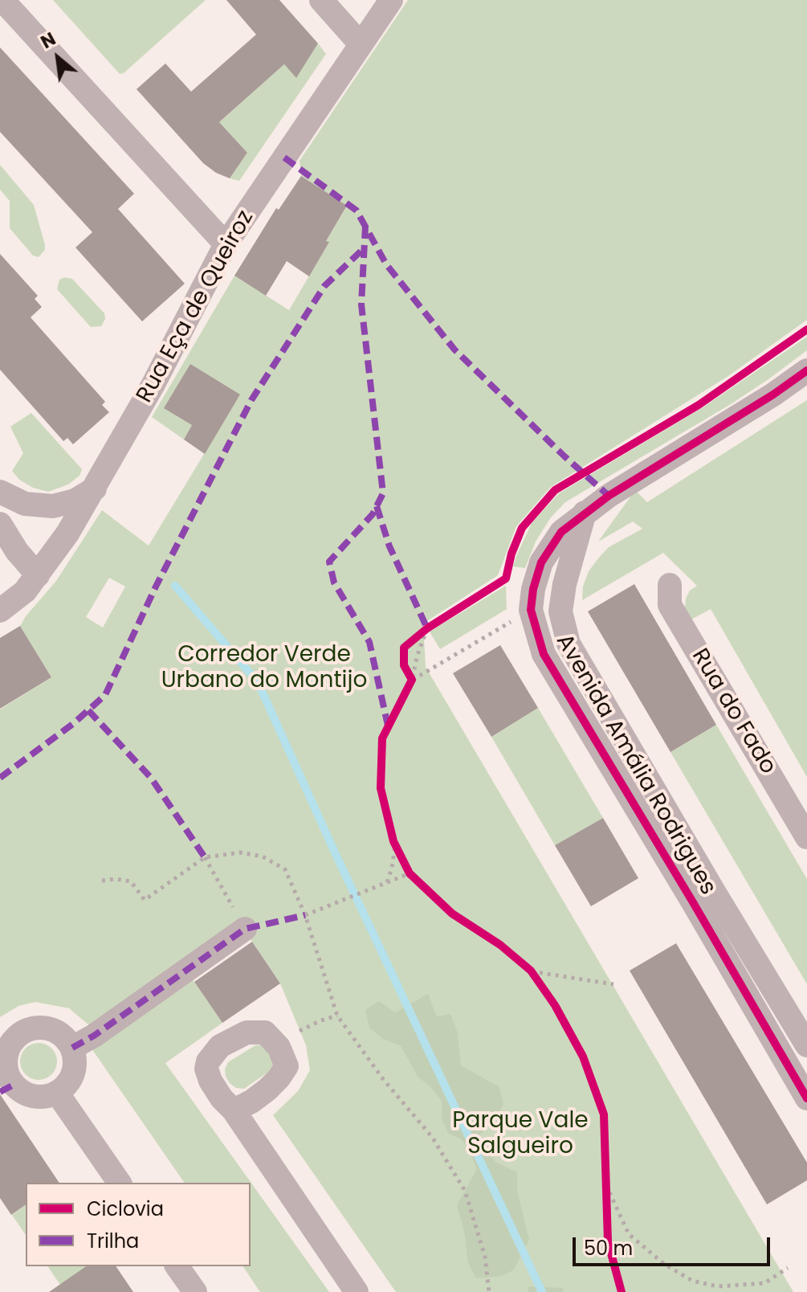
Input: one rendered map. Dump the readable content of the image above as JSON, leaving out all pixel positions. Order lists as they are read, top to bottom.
{
  "streets": {
    "street": ["Rua Eça de Queiroz", "Rua do Fado", "Avenida Amália Rodrigues"]
  },
  "parks": ["Corredor Verde Urbano do Montijo", "Parque Vale Salgueiro"],
  "legend": ["Ciclovia", "Trilha"],
  "scale_bar": "50 m",
  "north": "top left"
}
